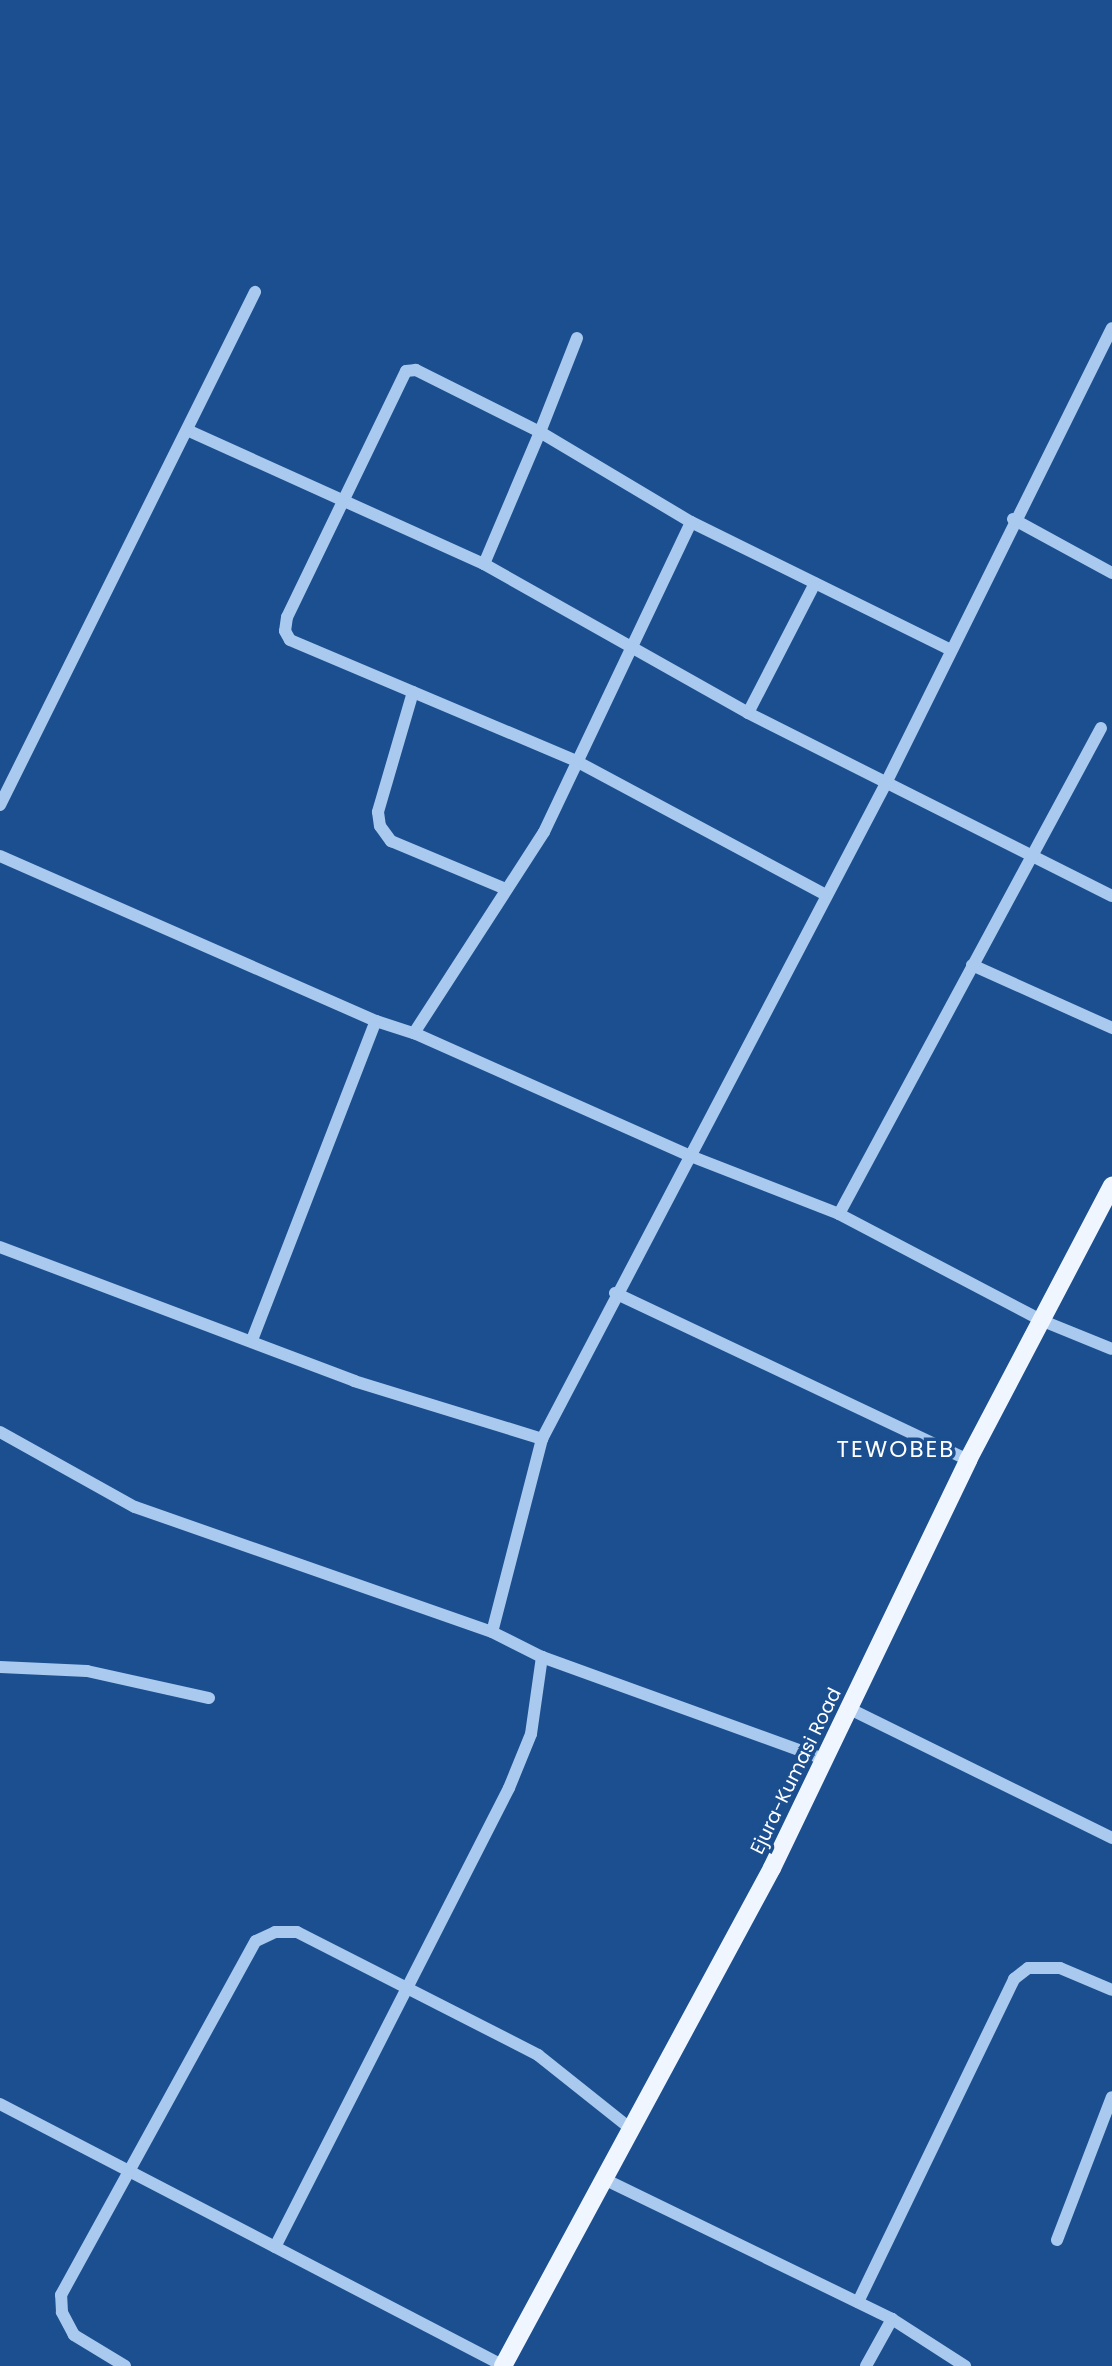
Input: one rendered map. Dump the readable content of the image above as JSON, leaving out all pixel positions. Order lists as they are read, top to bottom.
{
  "streets": {
    "main road": ["Ejura-Kumasi Road"]
  },
  "districts": ["TEWOBEB"]
}
